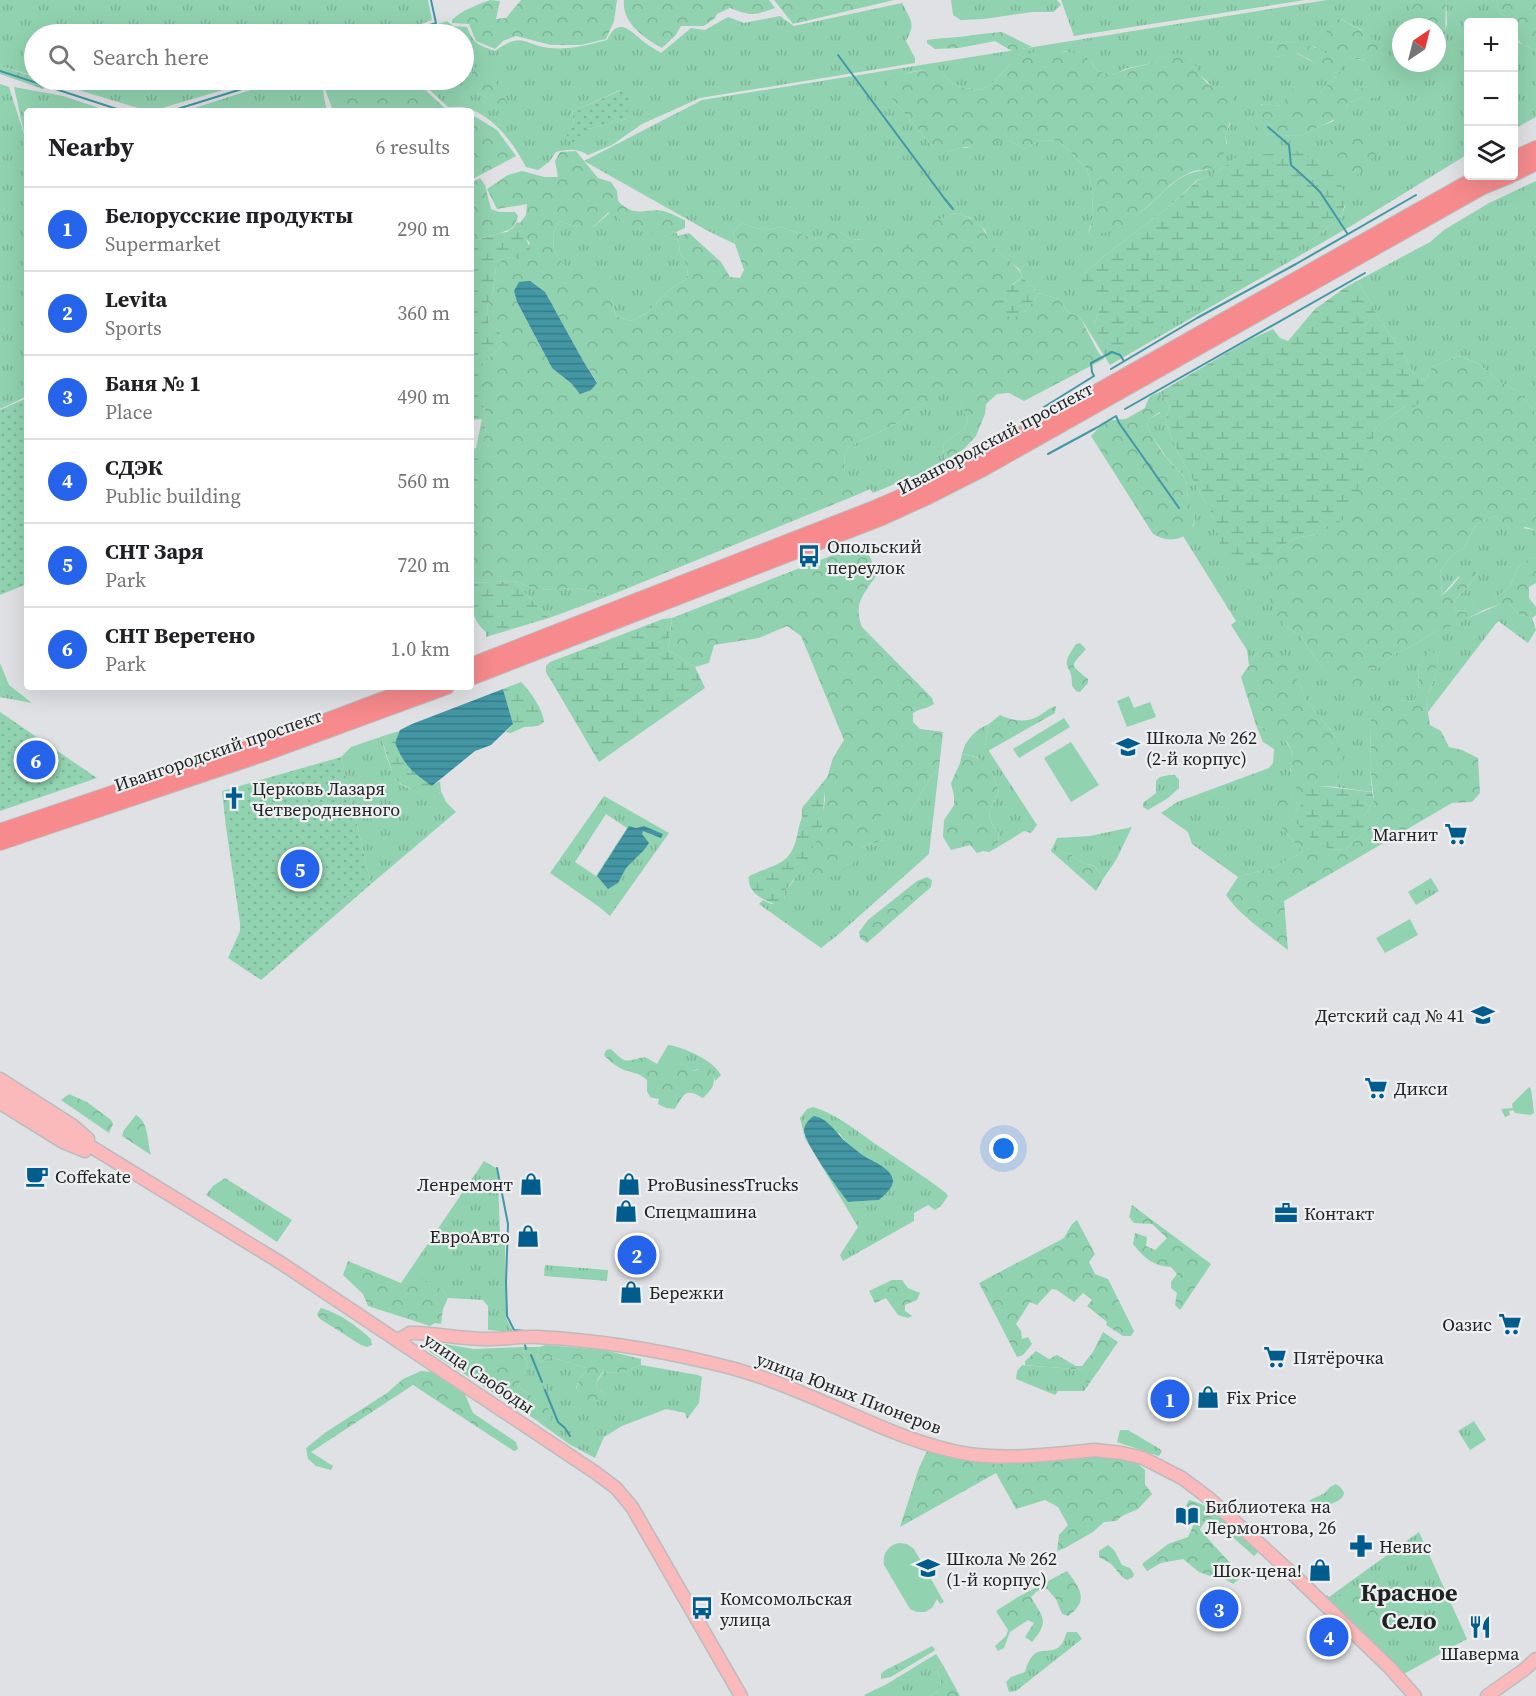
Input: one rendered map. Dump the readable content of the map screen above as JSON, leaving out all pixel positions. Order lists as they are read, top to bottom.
{
  "streets": {
    "highway": ["Ивангородский проспект"],
    "main road": ["улица Свободы", "улица Юных Пионеров"]
  },
  "crossings": [
    ["улица Свободы", "улица Юных Пионеров"]
  ],
  "districts": ["Красное Село"],
  "places": {
    "bus stop": ["Опольский переулок", "Комсомольская улица"],
    "school or university": ["Школа № 262 (2-й корпус)", "Детский сад № 41", "Школа № 262 (1-й корпус)"],
    "church": ["Церковь Лазаря Четверодневного"],
    "supermarket": [
      "Магнит",
      "Дикси",
      "Оазис",
      "Пятёрочка"
    ],
    "cafe": ["Coffekate"],
    "shop": [
      "Ленремонт",
      "ProBusinessTrucks",
      "Спецмашина",
      "ЕвроАвто",
      "Бережки",
      "Fix Price",
      "Шок-цена!"
    ],
    "office": ["Контакт"],
    "library": ["Библиотека на Лермонтова, 26"],
    "pharmacy": ["Невис"],
    "restaurant": ["Шаверма"]
  },
  "north": "top right",
  "page": {
    "map_buttons": ["+", "−"],
    "search": "Search here",
    "heading": ["Nearby", "6 results"],
    "list": [
      {
        "mark": "1",
        "name": "Белорусские продукты",
        "note": "Supermarket",
        "value": "290 m"
      },
      {
        "mark": "2",
        "name": "Levita",
        "note": "Sports",
        "value": "360 m"
      },
      {
        "mark": "3",
        "name": "Баня № 1",
        "note": "Place",
        "value": "490 m"
      },
      {
        "mark": "4",
        "name": "СДЭК",
        "note": "Public building",
        "value": "560 m"
      },
      {
        "mark": "5",
        "name": "СНТ Заря",
        "note": "Park",
        "value": "720 m"
      },
      {
        "mark": "6",
        "name": "СНТ Веретено",
        "note": "Park",
        "value": "1.0 km"
      }
    ],
    "pins": [
      "6",
      "5",
      "2",
      "1",
      "3",
      "4"
    ]
  }
}
